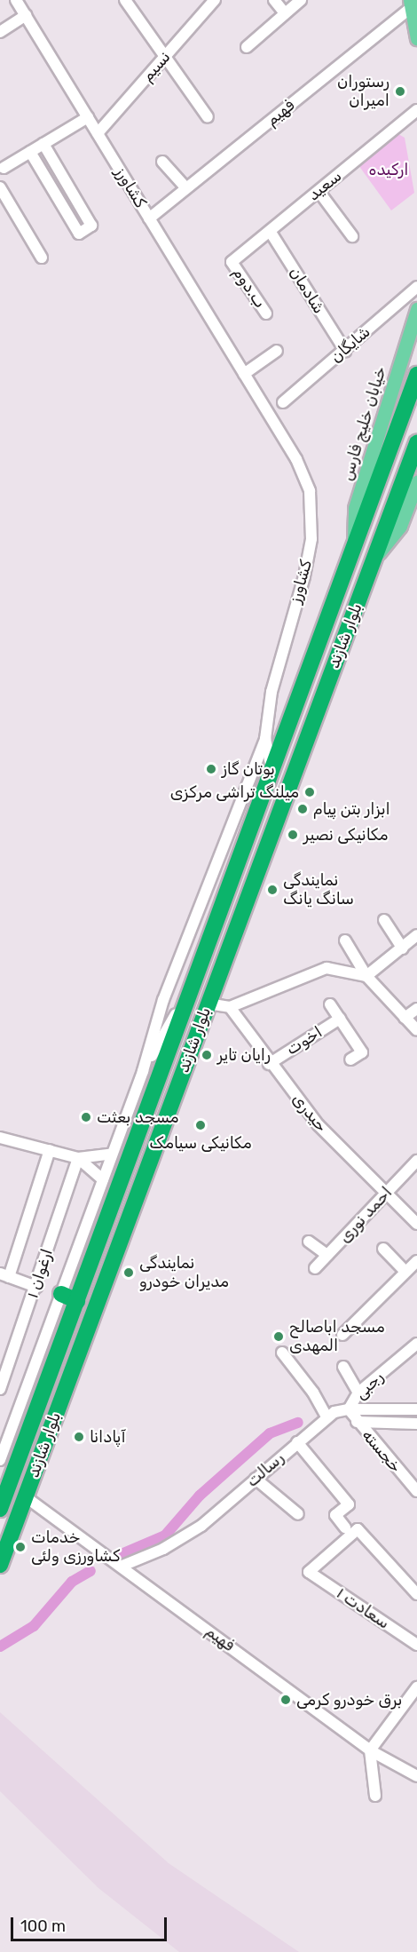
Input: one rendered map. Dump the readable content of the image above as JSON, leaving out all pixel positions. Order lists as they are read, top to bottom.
{
  "streets": {
    "highway": ["بلوار شازند"],
    "main road": ["خیابان خلیج فارس"],
    "street": [
      "نسیم",
      "فهیم",
      "سعید",
      "کشاورز",
      "ب.دوم",
      "شادمان",
      "شایگان",
      "اخوت",
      "حیدری",
      "احمد نوری",
      "ارغوان ۱",
      "رجبی",
      "خجسته",
      "رسالت",
      "سعادت ۱"
    ]
  },
  "crossings": [
    ["نسیم", "کشاورز"],
    ["فهیم", "کشاورز"],
    ["فهیم", "بلوار شازند"],
    ["فهیم", "رسالت"],
    ["سعید", "ب.دوم"],
    ["سعید", "شادمان"],
    ["کشاورز", "بلوار شازند"],
    ["شادمان", "شایگان"],
    ["خیابان خلیج فارس", "بلوار شازند"],
    ["اخوت", "حیدری"],
    ["حیدری", "احمد نوری"],
    ["رجبی", "خجسته"],
    ["رجبی", "رسالت"],
    ["خجسته", "رسالت"]
  ],
  "parks": ["ارکیده"],
  "places": [
    "رستوران امیران",
    "بوتان گاز",
    "میلنگ تراشی مرکزی",
    "ابزار بتن پیام",
    "مکانیکی نصیر",
    "نمایندگی سانگ یانگ",
    "رایان تایر",
    "مسجد بعثت",
    "مکانیکی سیامک",
    "نمایندگی مدیران خودرو",
    "مسجد اباصالح المهدی",
    "آپادانا",
    "خدمات کشاورزی ولئی",
    "برق خودرو کرمی"
  ],
  "scale_bar": "100 m"
}
